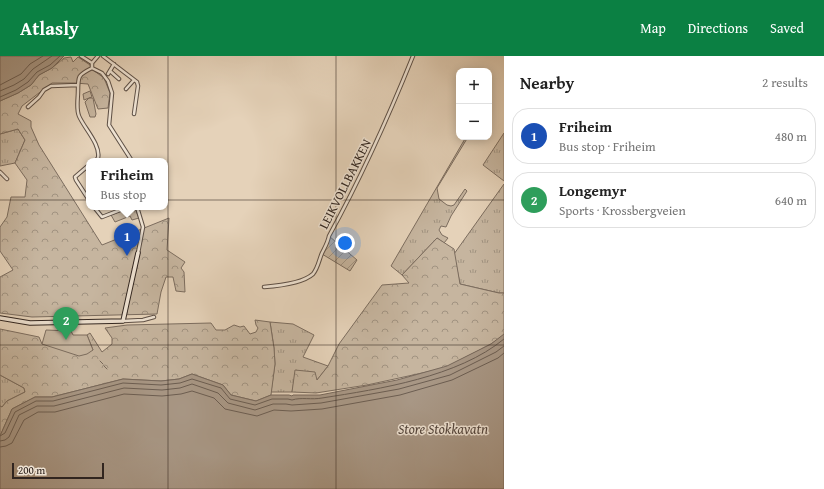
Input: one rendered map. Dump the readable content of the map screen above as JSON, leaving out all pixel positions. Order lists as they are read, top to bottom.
{
  "streets": {
    "street": ["LEIKVOLLBAKKEN"]
  },
  "water": ["Store Stokkavatn"],
  "scale_bar": "200 m",
  "page": {
    "header": "Atlasly",
    "nav": ["Map", "Directions", "Saved"],
    "heading": ["Nearby", "2 results"],
    "map_buttons": ["+", "−"],
    "list": [
      {
        "mark": "1",
        "name": "Friheim",
        "note": "Bus stop · Friheim",
        "value": "480 m"
      },
      {
        "mark": "2",
        "name": "Longemyr",
        "note": "Sports · Krossbergveien",
        "value": "640 m"
      }
    ],
    "popup": ["Friheim", "Bus stop"],
    "pins": ["1", "2"],
    "scale": "200 m"
  }
}
